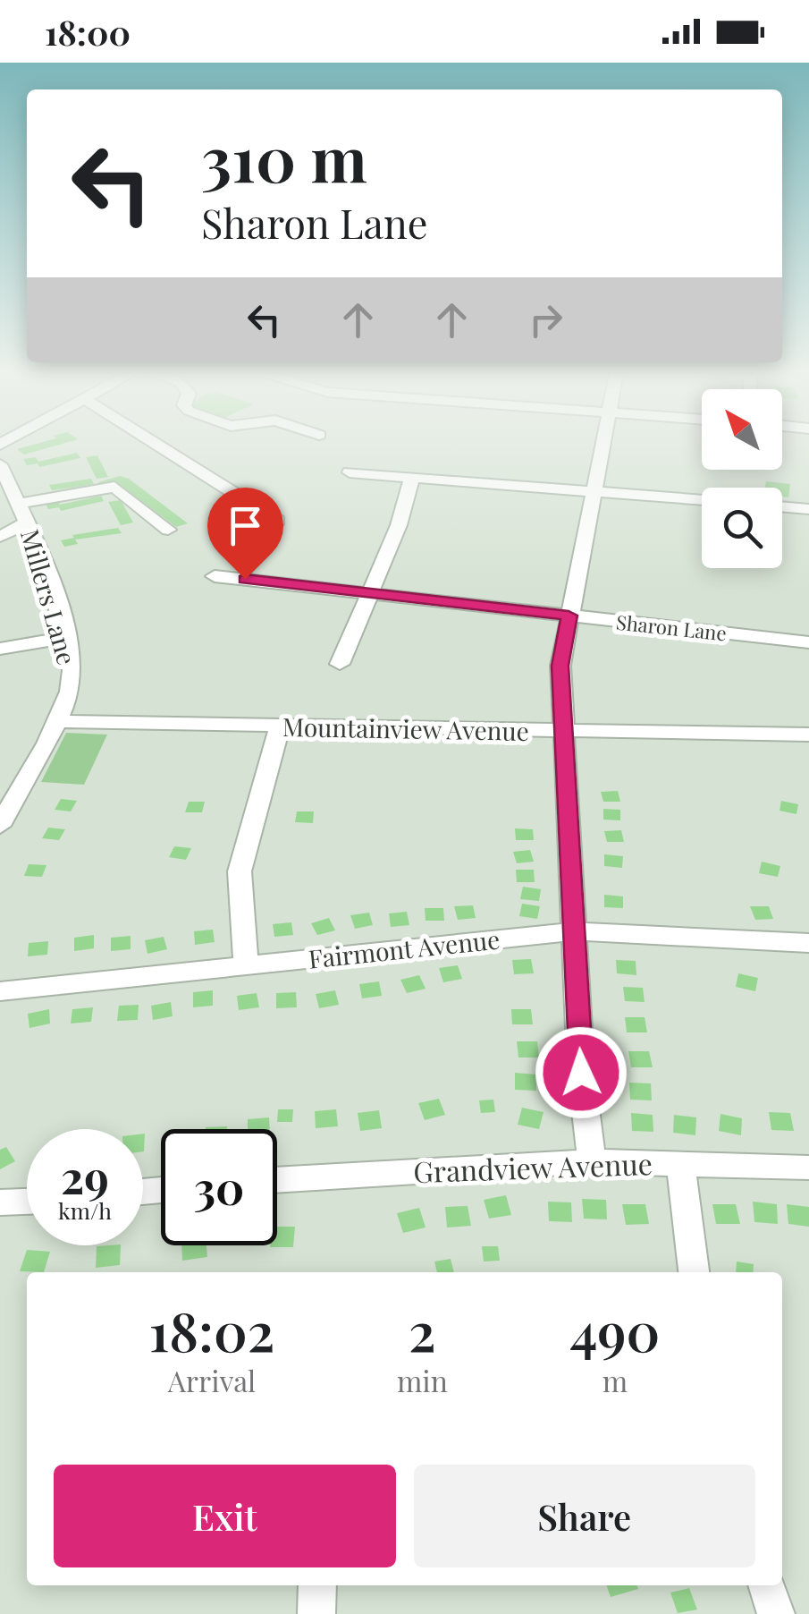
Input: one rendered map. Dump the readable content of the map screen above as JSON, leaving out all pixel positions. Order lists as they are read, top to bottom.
{
  "streets": {
    "street": [
      "Millers Lane",
      "Sharon Lane",
      "Mountainview Avenue",
      "Fairmont Avenue",
      "Grandview Avenue"
    ]
  },
  "crossings": [
    ["Millers Lane", "Mountainview Avenue"]
  ],
  "north": "top left",
  "page": {
    "status": "18:00",
    "turn": ["310 m", "Sharon Lane"],
    "speed": "29 km/h",
    "limit": "30",
    "eta": [
      "18:02",
      "Arrival",
      "2",
      "min",
      "490",
      "m"
    ],
    "buttons": ["Exit", "Share"]
  }
}
